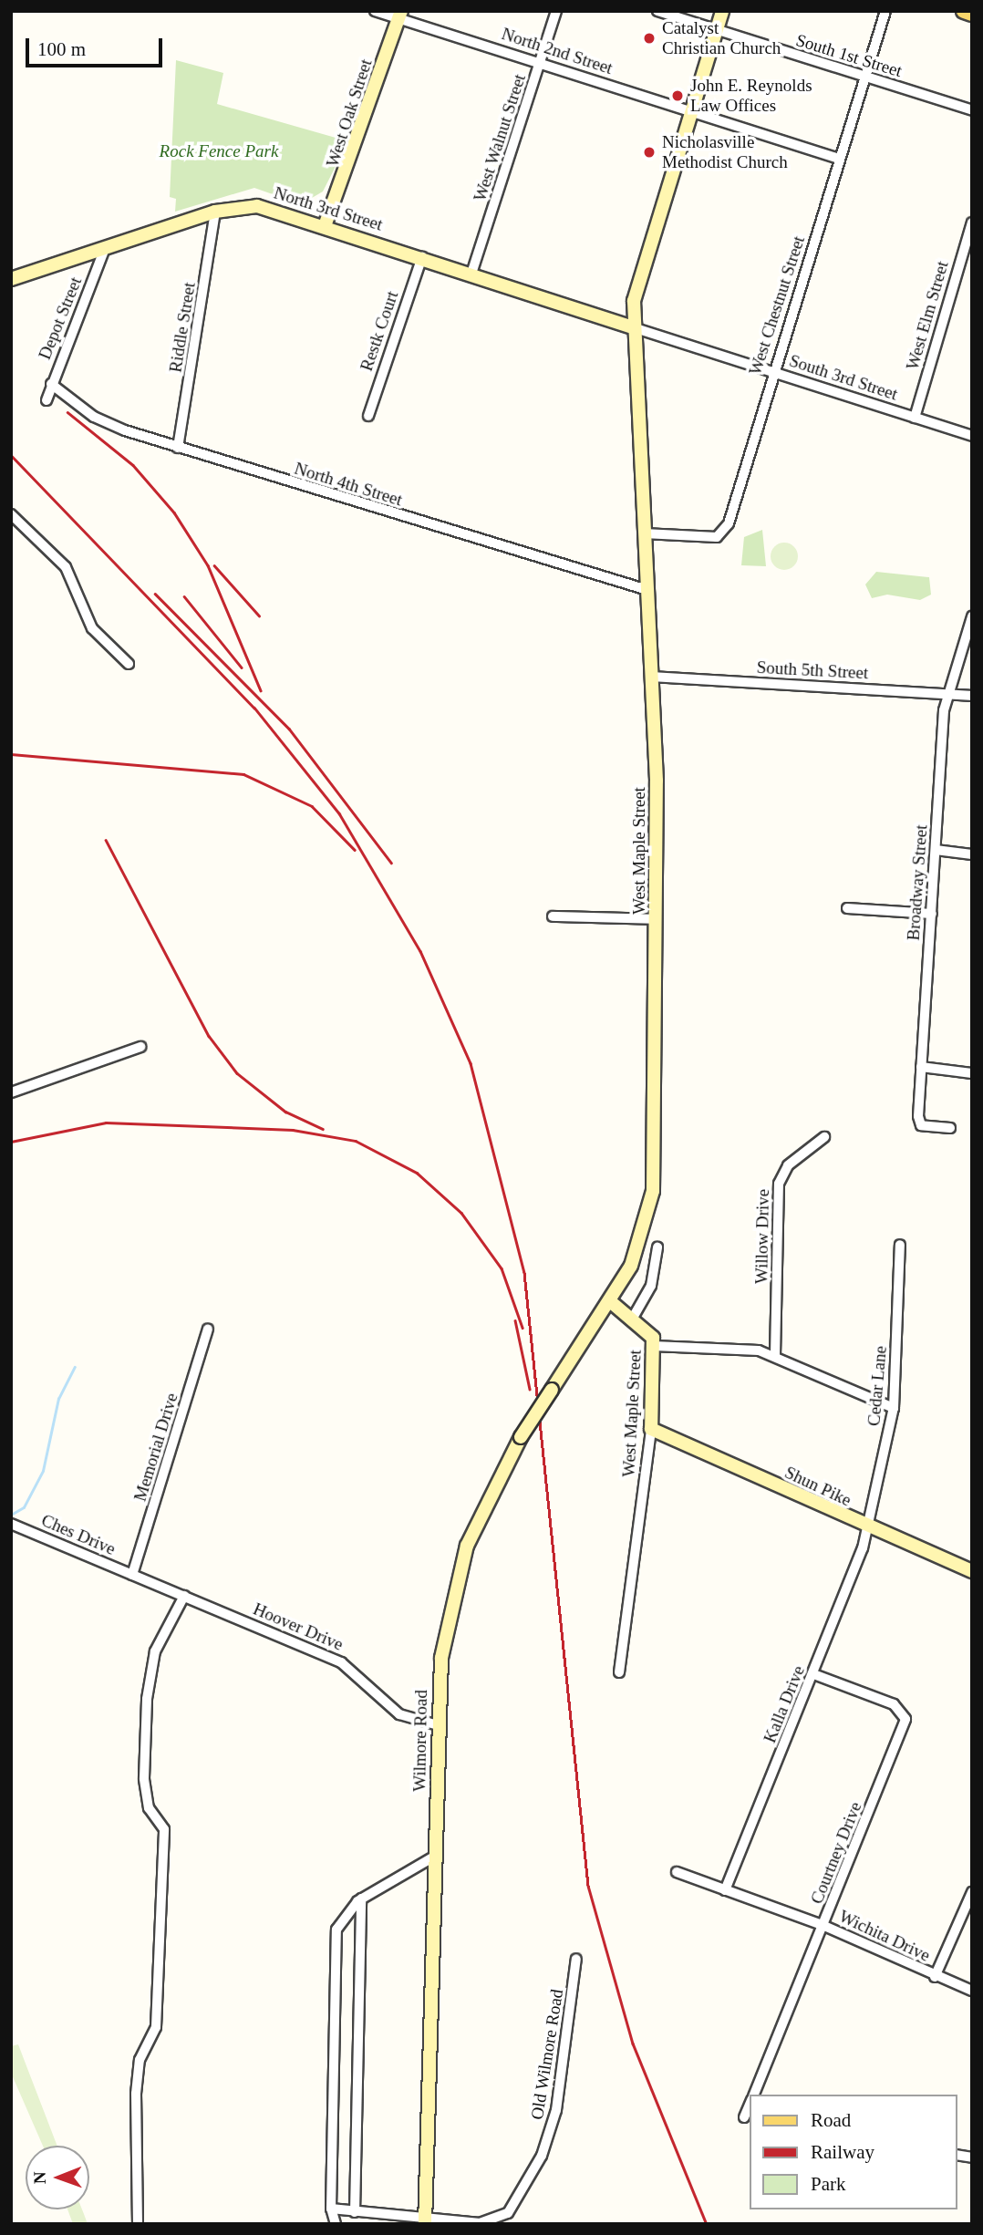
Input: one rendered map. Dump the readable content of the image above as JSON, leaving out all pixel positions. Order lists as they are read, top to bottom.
{
  "streets": {
    "main road": [
      "West Oak Street",
      "North 3rd Street",
      "West Maple Street",
      "Shun Pike",
      "Wilmore Road"
    ],
    "street": [
      "North 2nd Street",
      "South 1st Street",
      "West Walnut Street",
      "West Chestnut Street",
      "West Elm Street",
      "Depot Street",
      "Riddle Street",
      "Restk Court",
      "South 3rd Street",
      "North 4th Street",
      "South 5th Street",
      "Broadway Street",
      "Willow Drive",
      "Cedar Lane",
      "Memorial Drive",
      "Ches Drive",
      "Hoover Drive",
      "Kalla Drive",
      "Courtney Drive",
      "Wichita Drive",
      "Old Wilmore Road"
    ]
  },
  "crossings": [
    ["North 2nd Street", "West Oak Street"],
    ["North 2nd Street", "West Walnut Street"],
    ["North 2nd Street", "West Chestnut Street"],
    ["North 2nd Street", "West Maple Street"],
    ["South 1st Street", "West Chestnut Street"],
    ["South 1st Street", "West Maple Street"],
    ["West Oak Street", "North 3rd Street"],
    ["West Walnut Street", "North 3rd Street"],
    ["North 3rd Street", "Depot Street"],
    ["North 3rd Street", "Riddle Street"],
    ["North 3rd Street", "Restk Court"],
    ["North 3rd Street", "South 3rd Street"],
    ["North 3rd Street", "West Maple Street"],
    ["West Chestnut Street", "South 3rd Street"],
    ["West Chestnut Street", "West Maple Street"],
    ["West Elm Street", "South 3rd Street"],
    ["Depot Street", "North 4th Street"],
    ["Riddle Street", "North 4th Street"],
    ["South 3rd Street", "West Maple Street"],
    ["North 4th Street", "West Maple Street"],
    ["South 5th Street", "West Maple Street"],
    ["South 5th Street", "Broadway Street"],
    ["West Maple Street", "Shun Pike"],
    ["West Maple Street", "Wilmore Road"],
    ["Cedar Lane", "Shun Pike"],
    ["Cedar Lane", "Kalla Drive"],
    ["Memorial Drive", "Ches Drive"],
    ["Memorial Drive", "Hoover Drive"],
    ["Shun Pike", "Kalla Drive"],
    ["Ches Drive", "Hoover Drive"],
    ["Hoover Drive", "Wilmore Road"],
    ["Kalla Drive", "Courtney Drive"],
    ["Kalla Drive", "Wichita Drive"],
    ["Courtney Drive", "Wichita Drive"]
  ],
  "parks": ["Rock Fence Park"],
  "places": ["Catalyst Christian Church", "John E. Reynolds Law Offices", "Nicholasville Methodist Church"],
  "legend": ["Road", "Railway", "Park"],
  "scale_bar": "100 m",
  "north": "left"
}
